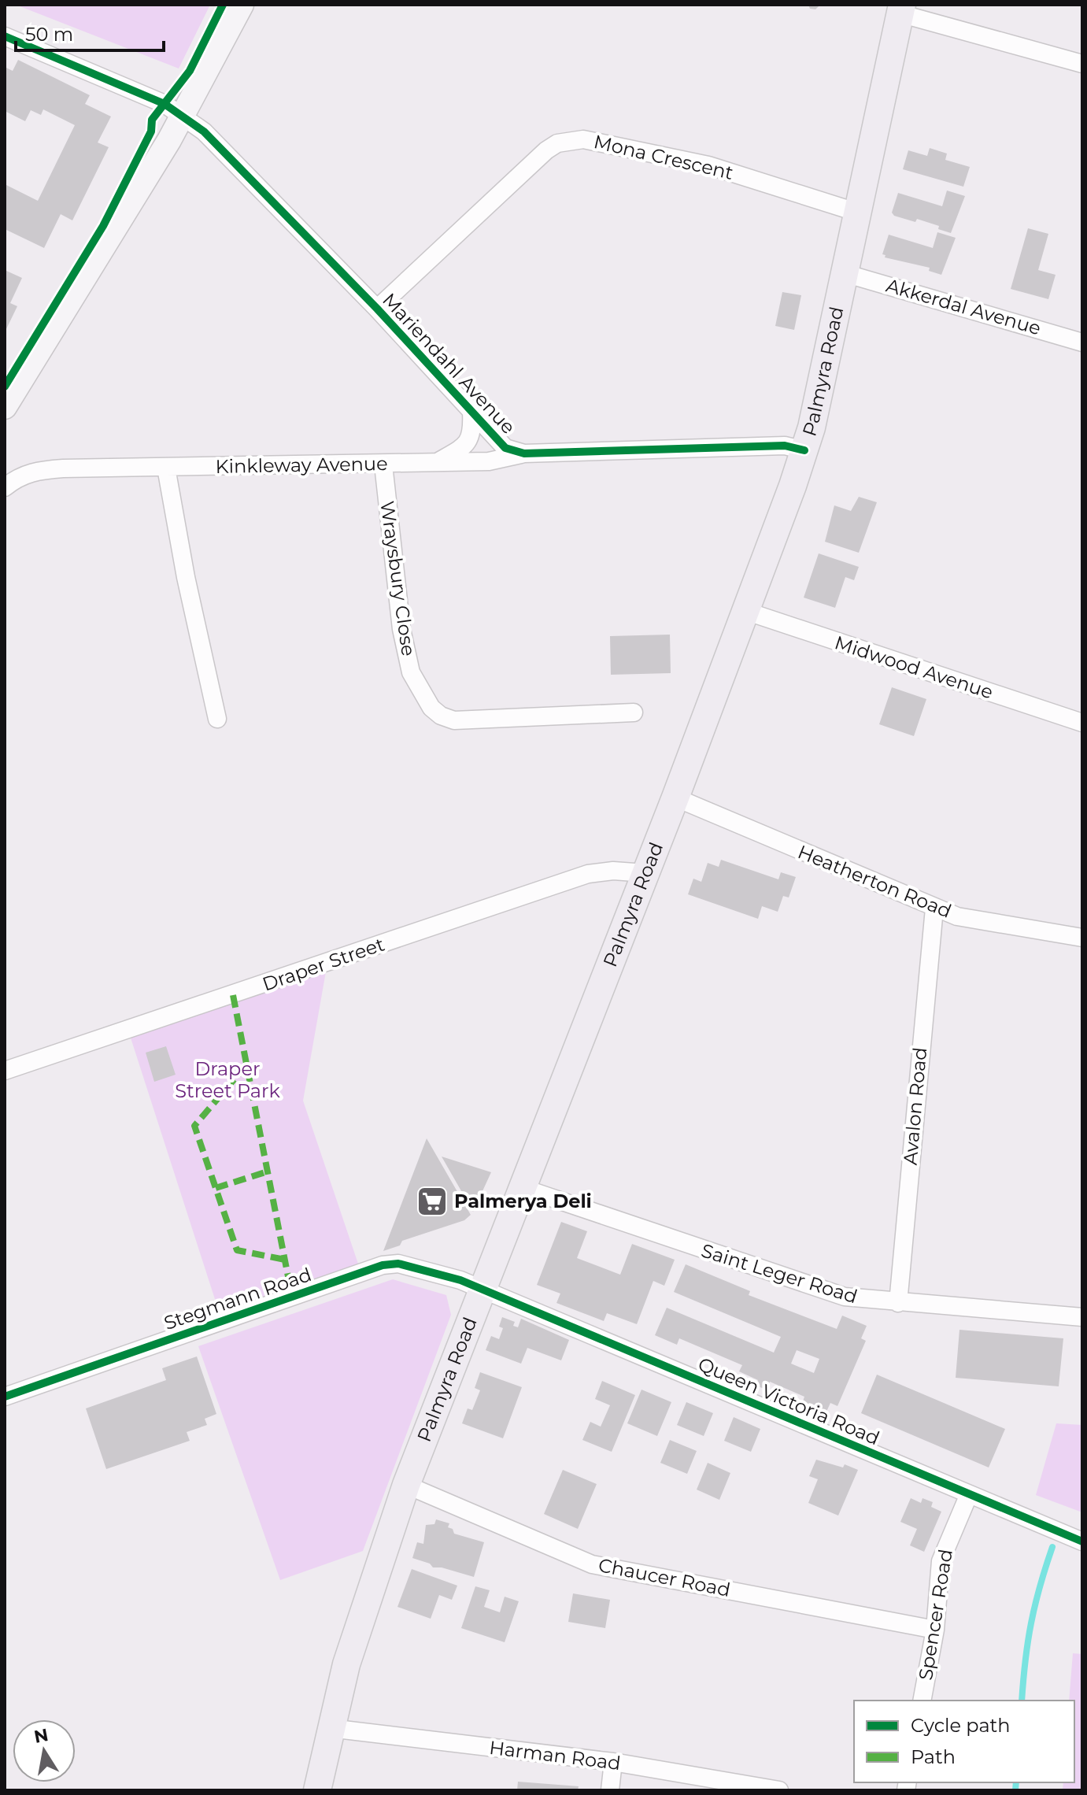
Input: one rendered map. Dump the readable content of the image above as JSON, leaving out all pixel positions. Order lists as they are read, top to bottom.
{
  "streets": {
    "main road": ["Palmyra Road"],
    "street": [
      "Mona Crescent",
      "Akkerdal Avenue",
      "Mariendahl Avenue",
      "Kinkleway Avenue",
      "Wraysbury Close",
      "Midwood Avenue",
      "Heatherton Road",
      "Draper Street",
      "Avalon Road",
      "Saint Leger Road",
      "Stegmann Road",
      "Queen Victoria Road",
      "Chaucer Road",
      "Spencer Road",
      "Harman Road"
    ]
  },
  "crossings": [
    ["Mona Crescent", "Mariendahl Avenue"],
    ["Mona Crescent", "Palmyra Road"],
    ["Akkerdal Avenue", "Palmyra Road"],
    ["Mariendahl Avenue", "Palmyra Road"],
    ["Mariendahl Avenue", "Kinkleway Avenue"],
    ["Palmyra Road", "Midwood Avenue"],
    ["Palmyra Road", "Heatherton Road"],
    ["Palmyra Road", "Draper Street"],
    ["Palmyra Road", "Saint Leger Road"],
    ["Palmyra Road", "Stegmann Road"],
    ["Palmyra Road", "Queen Victoria Road"],
    ["Palmyra Road", "Chaucer Road"],
    ["Palmyra Road", "Harman Road"],
    ["Kinkleway Avenue", "Wraysbury Close"],
    ["Heatherton Road", "Avalon Road"],
    ["Avalon Road", "Saint Leger Road"],
    ["Stegmann Road", "Queen Victoria Road"],
    ["Queen Victoria Road", "Spencer Road"],
    ["Chaucer Road", "Spencer Road"]
  ],
  "parks": ["Draper Street Park"],
  "places": {
    "supermarket": ["Palmerya Deli"]
  },
  "legend": ["Cycle path", "Path"],
  "scale_bar": "50 m",
  "north": "top"
}
